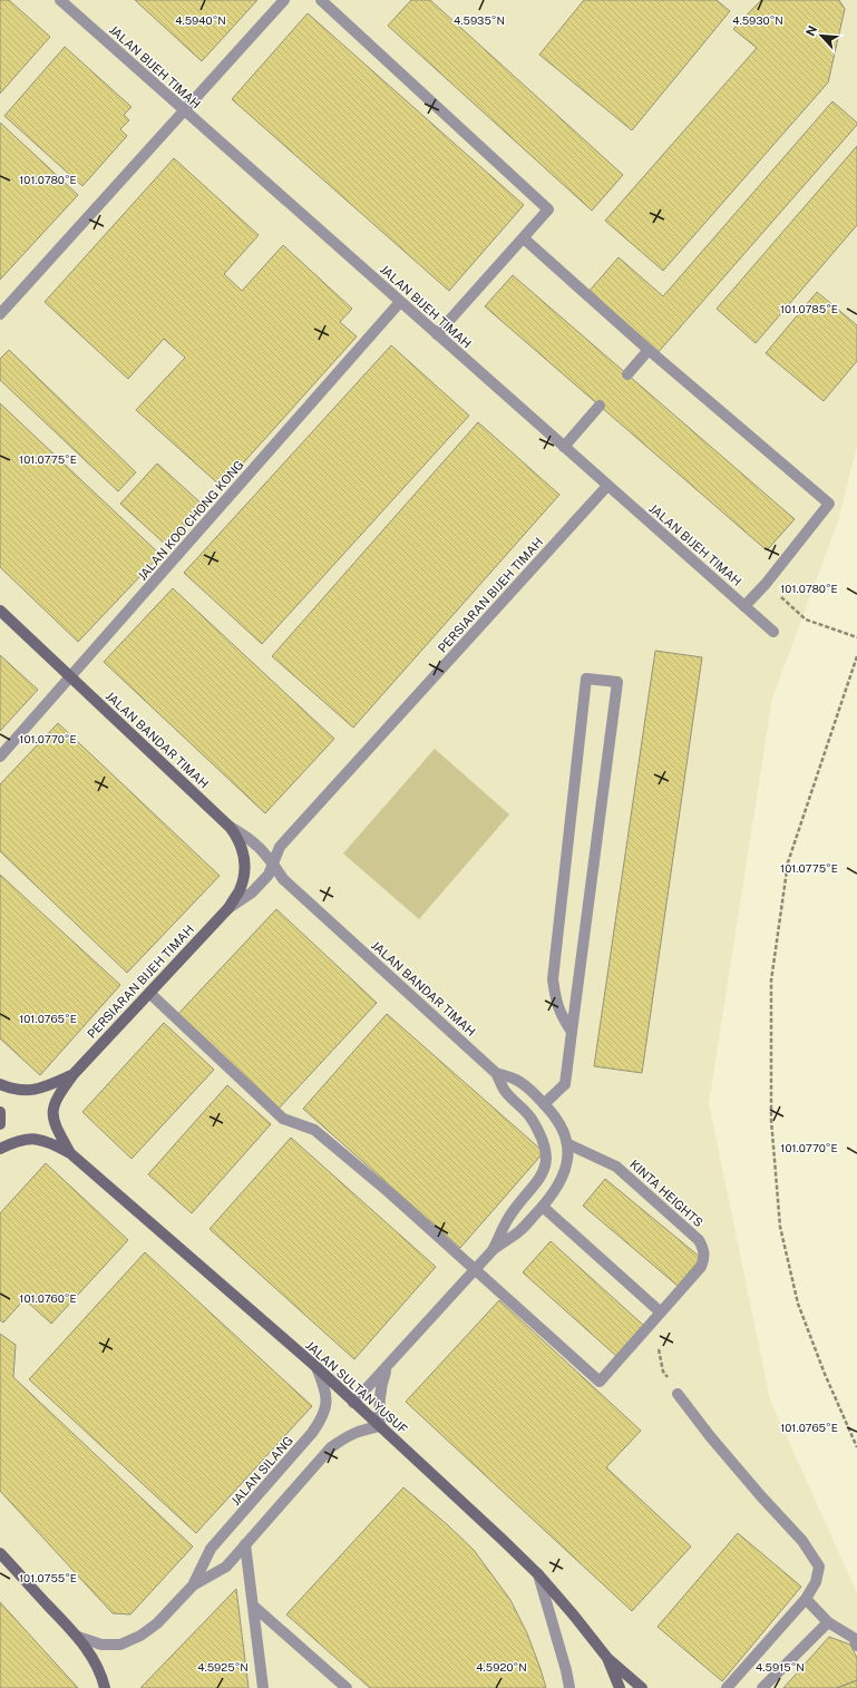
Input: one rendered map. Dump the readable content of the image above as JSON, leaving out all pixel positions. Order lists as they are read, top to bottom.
{
  "streets": {
    "main road": ["PERSIARAN BIJEH TIMAH", "JALAN BANDAR TIMAH", "JALAN SULTAN YUSUF"],
    "street": [
      "JALAN BIJEH TIMAH",
      "JALAN KOO CHONG KONG",
      "KINTA HEIGHTS",
      "JALAN SILANG"
    ]
  },
  "crossings": [
    ["JALAN BIJEH TIMAH", "JALAN KOO CHONG KONG"],
    ["JALAN BIJEH TIMAH", "PERSIARAN BIJEH TIMAH"],
    ["JALAN KOO CHONG KONG", "JALAN BANDAR TIMAH"],
    ["PERSIARAN BIJEH TIMAH", "JALAN BANDAR TIMAH"],
    ["PERSIARAN BIJEH TIMAH", "JALAN SULTAN YUSUF"],
    ["JALAN SULTAN YUSUF", "JALAN SILANG"]
  ],
  "north": "top left",
  "coordinates": [
    "4.5940°N",
    "4.5935°N",
    "4.5930°N",
    "101.0780°E",
    "101.0785°E",
    "101.0775°E",
    "101.0770°E",
    "101.0765°E",
    "101.0760°E",
    "101.0755°E",
    "4.5925°N",
    "4.5920°N",
    "4.5915°N"
  ]
}
